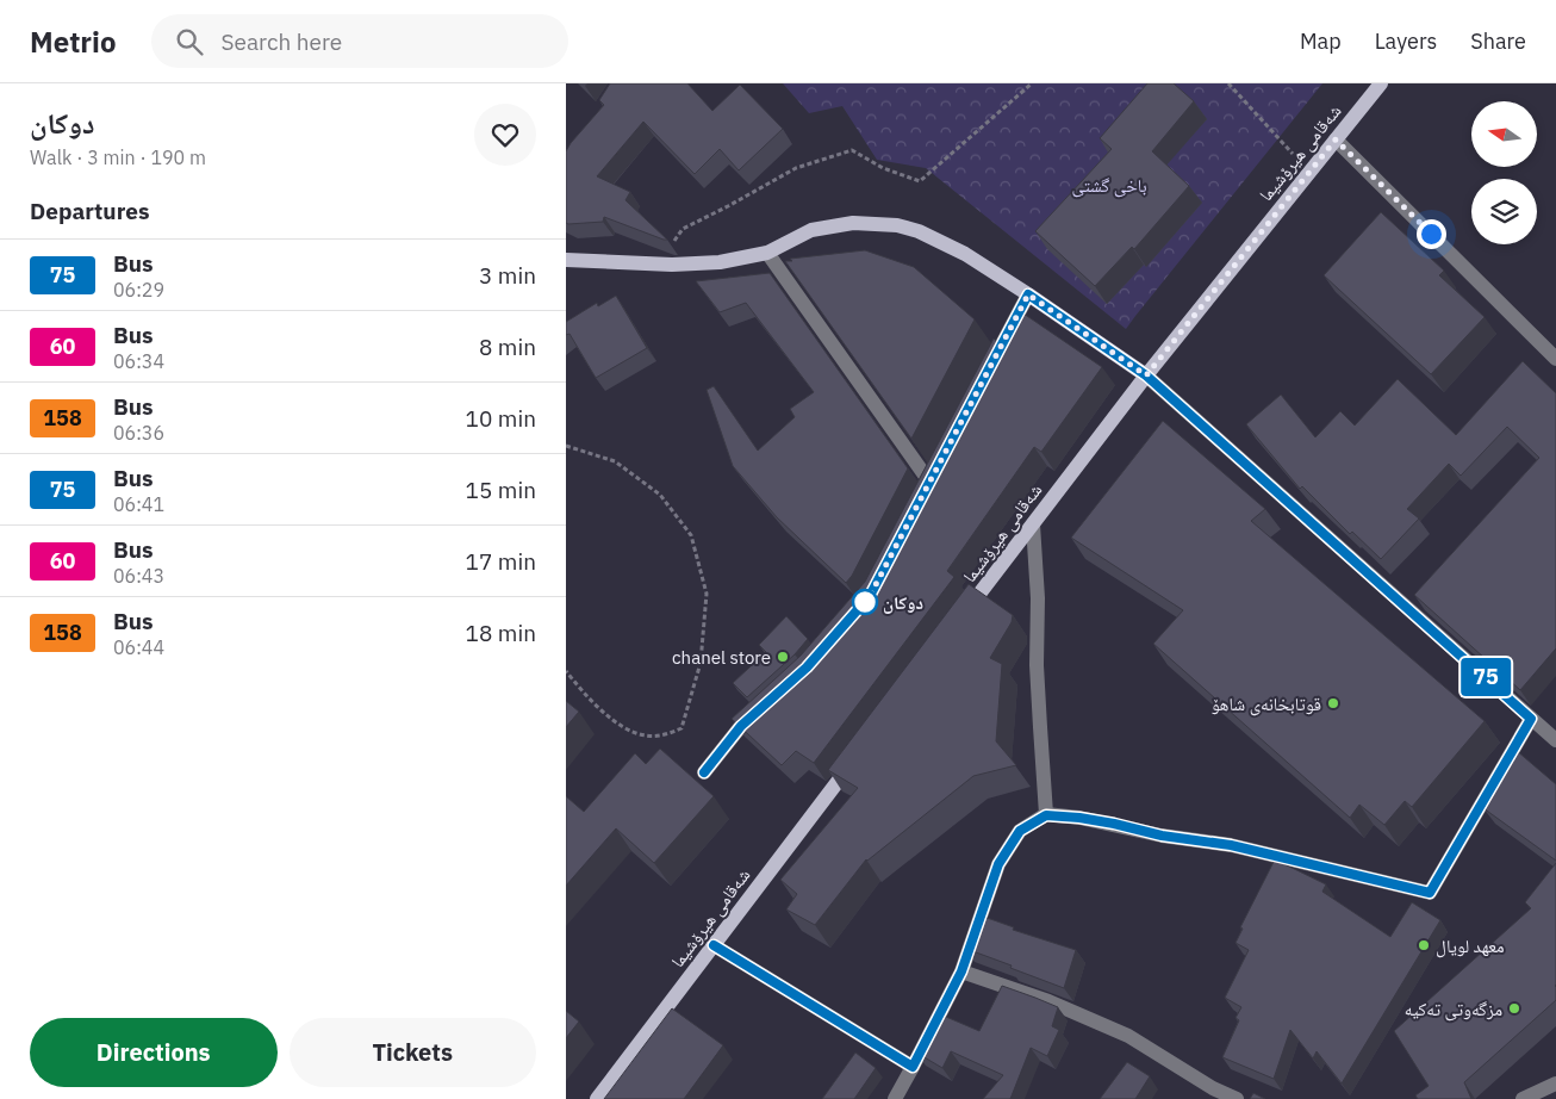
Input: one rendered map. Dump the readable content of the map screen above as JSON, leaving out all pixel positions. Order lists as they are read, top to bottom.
{
  "streets": {
    "main road": ["شەقامی هیرۆشیما"]
  },
  "parks": ["باخی گشتی"],
  "places": [
    "دوكان",
    "chanel store",
    "قوتابخانەی شاهۆ",
    "معهد لويال",
    "مزگەوتی تەکیە"
  ],
  "lines": ["bus line 75"],
  "north": "left",
  "page": {
    "header": "Metrio",
    "search": "Search here",
    "nav": ["Map", "Layers", "Share"],
    "heading": [
      ["دوكان", "Walk · 3 min · 190 m"],
      "Departures"
    ],
    "on_map": "75",
    "list": [
      {
        "mark": "75",
        "name": "Bus",
        "note": "06:29",
        "value": "3 min"
      },
      {
        "mark": "60",
        "name": "Bus",
        "note": "06:34",
        "value": "8 min"
      },
      {
        "mark": "158",
        "name": "Bus",
        "note": "06:36",
        "value": "10 min"
      },
      {
        "mark": "75",
        "name": "Bus",
        "note": "06:41",
        "value": "15 min"
      },
      {
        "mark": "60",
        "name": "Bus",
        "note": "06:43",
        "value": "17 min"
      },
      {
        "mark": "158",
        "name": "Bus",
        "note": "06:44",
        "value": "18 min"
      }
    ],
    "buttons": ["Directions", "Tickets"]
  }
}
